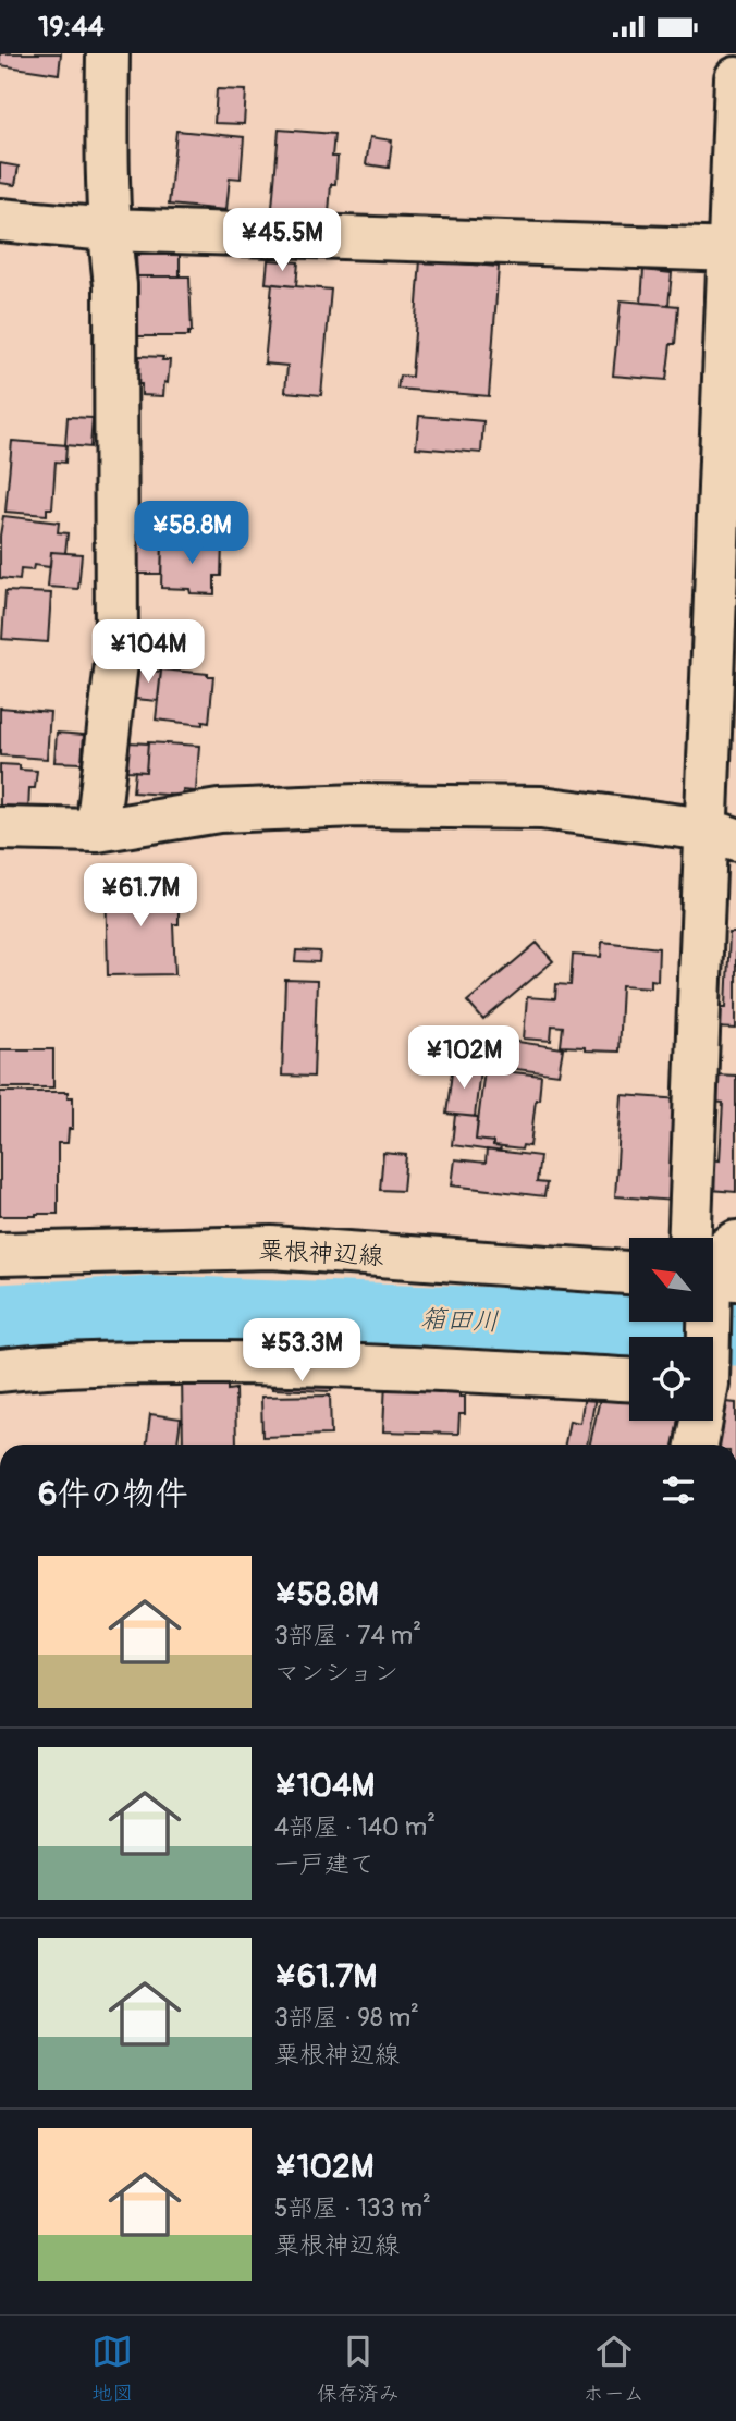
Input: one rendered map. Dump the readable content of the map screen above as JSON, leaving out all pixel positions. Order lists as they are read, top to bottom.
{
  "streets": {
    "street": ["粟根神辺線"]
  },
  "water": ["箱田川"],
  "north": "top left",
  "page": {
    "status": "19:44",
    "price": [
      "¥45.5M",
      "¥58.8M",
      "¥104M",
      "¥61.7M",
      "¥102M",
      "¥53.3M"
    ],
    "heading": "6件の物件",
    "list": [
      {
        "name": "¥58.8M",
        "note": "3部屋 · 74 m² · マンション"
      },
      {
        "name": "¥104M",
        "note": "4部屋 · 140 m² · 一戸建て"
      },
      {
        "name": "¥61.7M",
        "note": "3部屋 · 98 m² · 粟根神辺線"
      },
      {
        "name": "¥102M",
        "note": "5部屋 · 133 m² · 粟根神辺線"
      }
    ],
    "tabs": ["地図", "保存済み", "ホーム"]
  }
}
